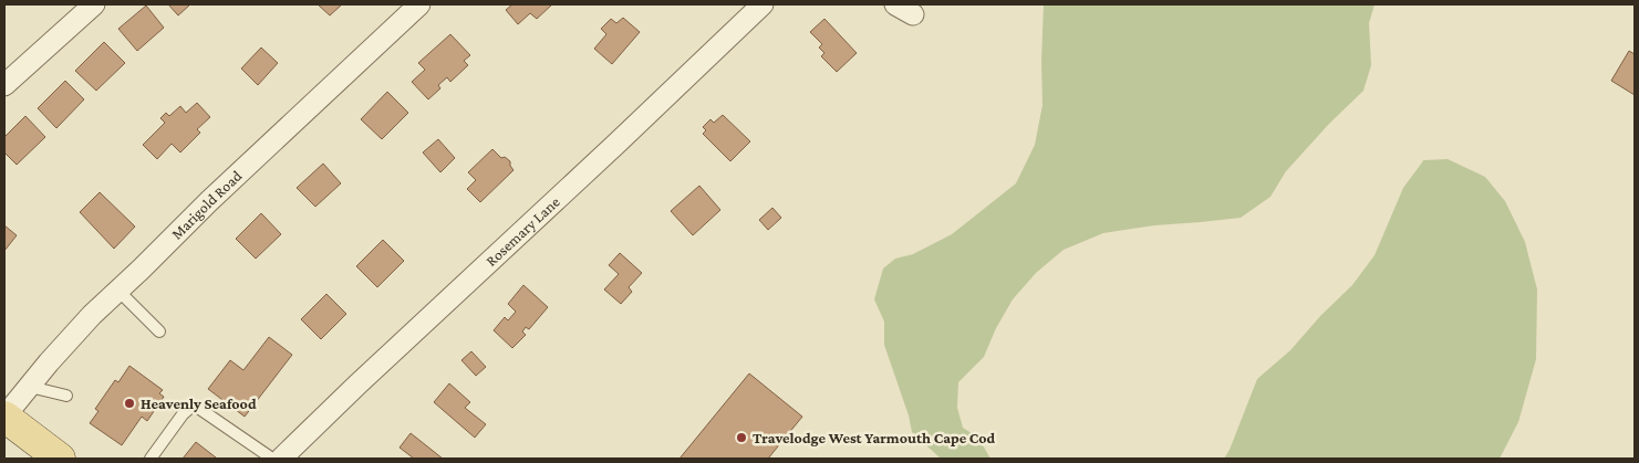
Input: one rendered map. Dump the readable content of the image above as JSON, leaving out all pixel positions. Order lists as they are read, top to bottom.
{
  "streets": {
    "street": ["Marigold Road", "Rosemary Lane"]
  },
  "places": ["Heavenly Seafood", "Travelodge West Yarmouth Cape Cod"]
}
